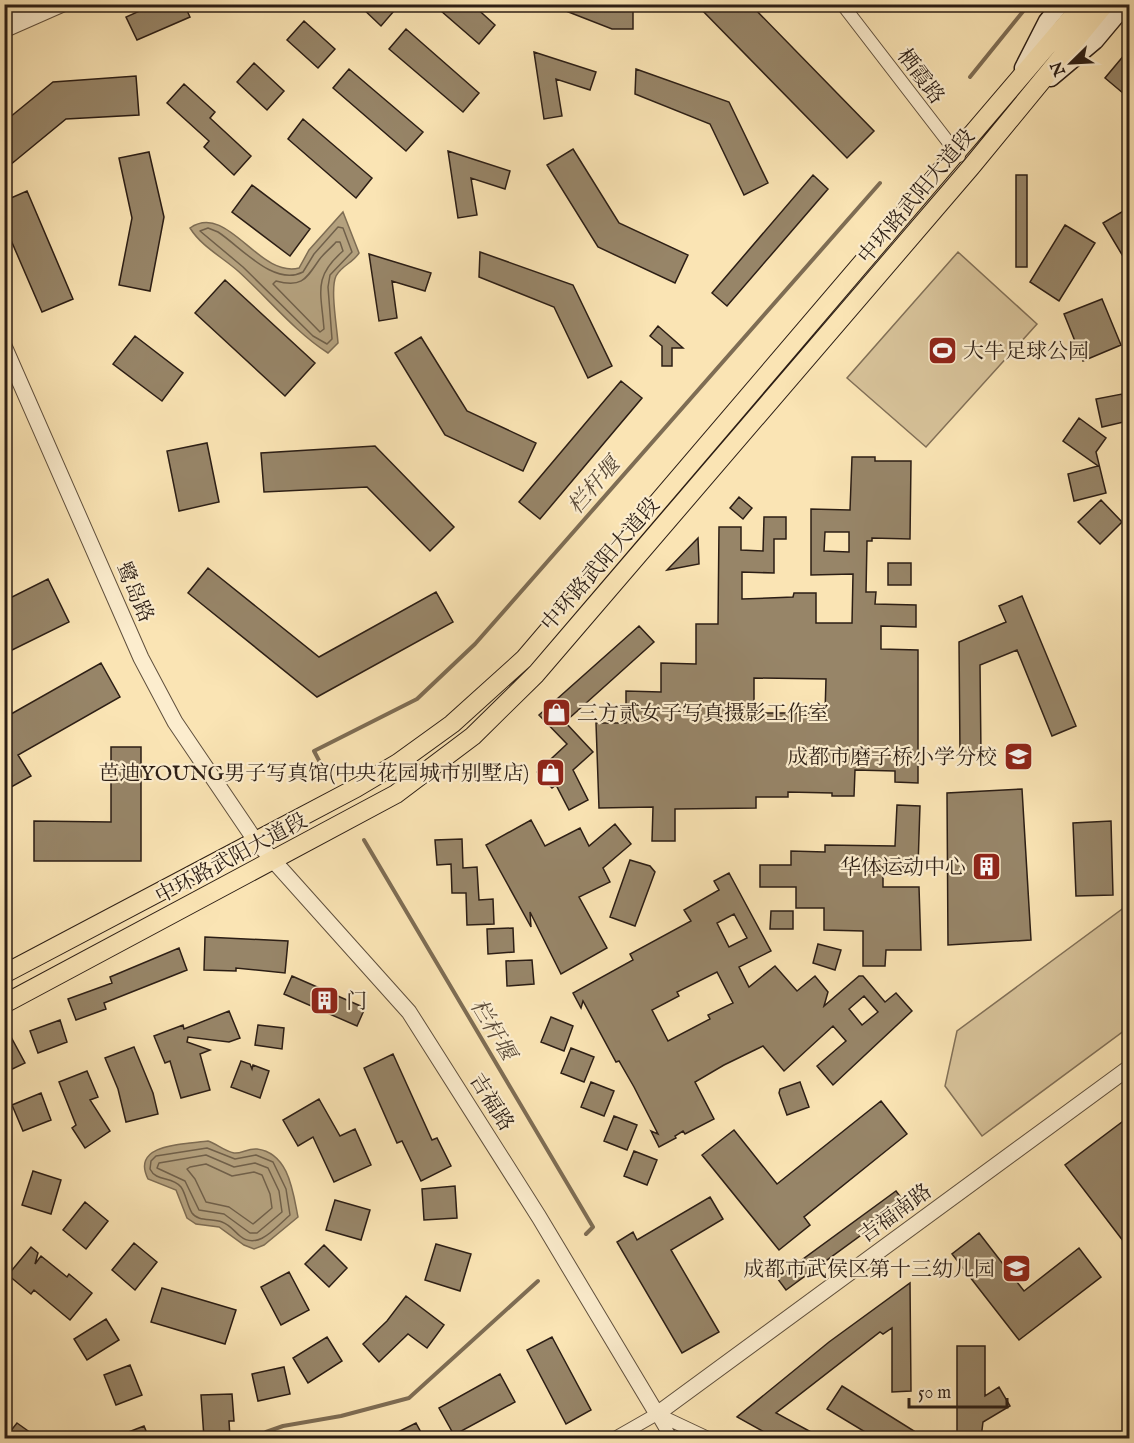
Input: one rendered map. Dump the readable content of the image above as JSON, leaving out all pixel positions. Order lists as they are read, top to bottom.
{
  "streets": {
    "main road": ["中环路武阳大道段"],
    "street": [
      "栖霞路",
      "鹭岛路",
      "吉福路",
      "吉福南路"
    ]
  },
  "crossings": [
    ["栖霞路", "中环路武阳大道段"],
    ["中环路武阳大道段", "鹭岛路"],
    ["中环路武阳大道段", "吉福路"],
    ["鹭岛路", "吉福路"],
    ["吉福路", "吉福南路"]
  ],
  "water": ["栏杆堰"],
  "places": {
    "sports": ["大牛足球公园"],
    "shop": ["三方贰女子写真摄影工作室", "芭迪YOUNG男子写真馆(中央花园城市别墅店)"],
    "school or university": ["成都市磨子桥小学分校", "成都市武侯区第十三幼儿园"],
    "building": ["华体运动中心", "门"]
  },
  "scale_bar": "50 m",
  "north": "bottom left"
}
